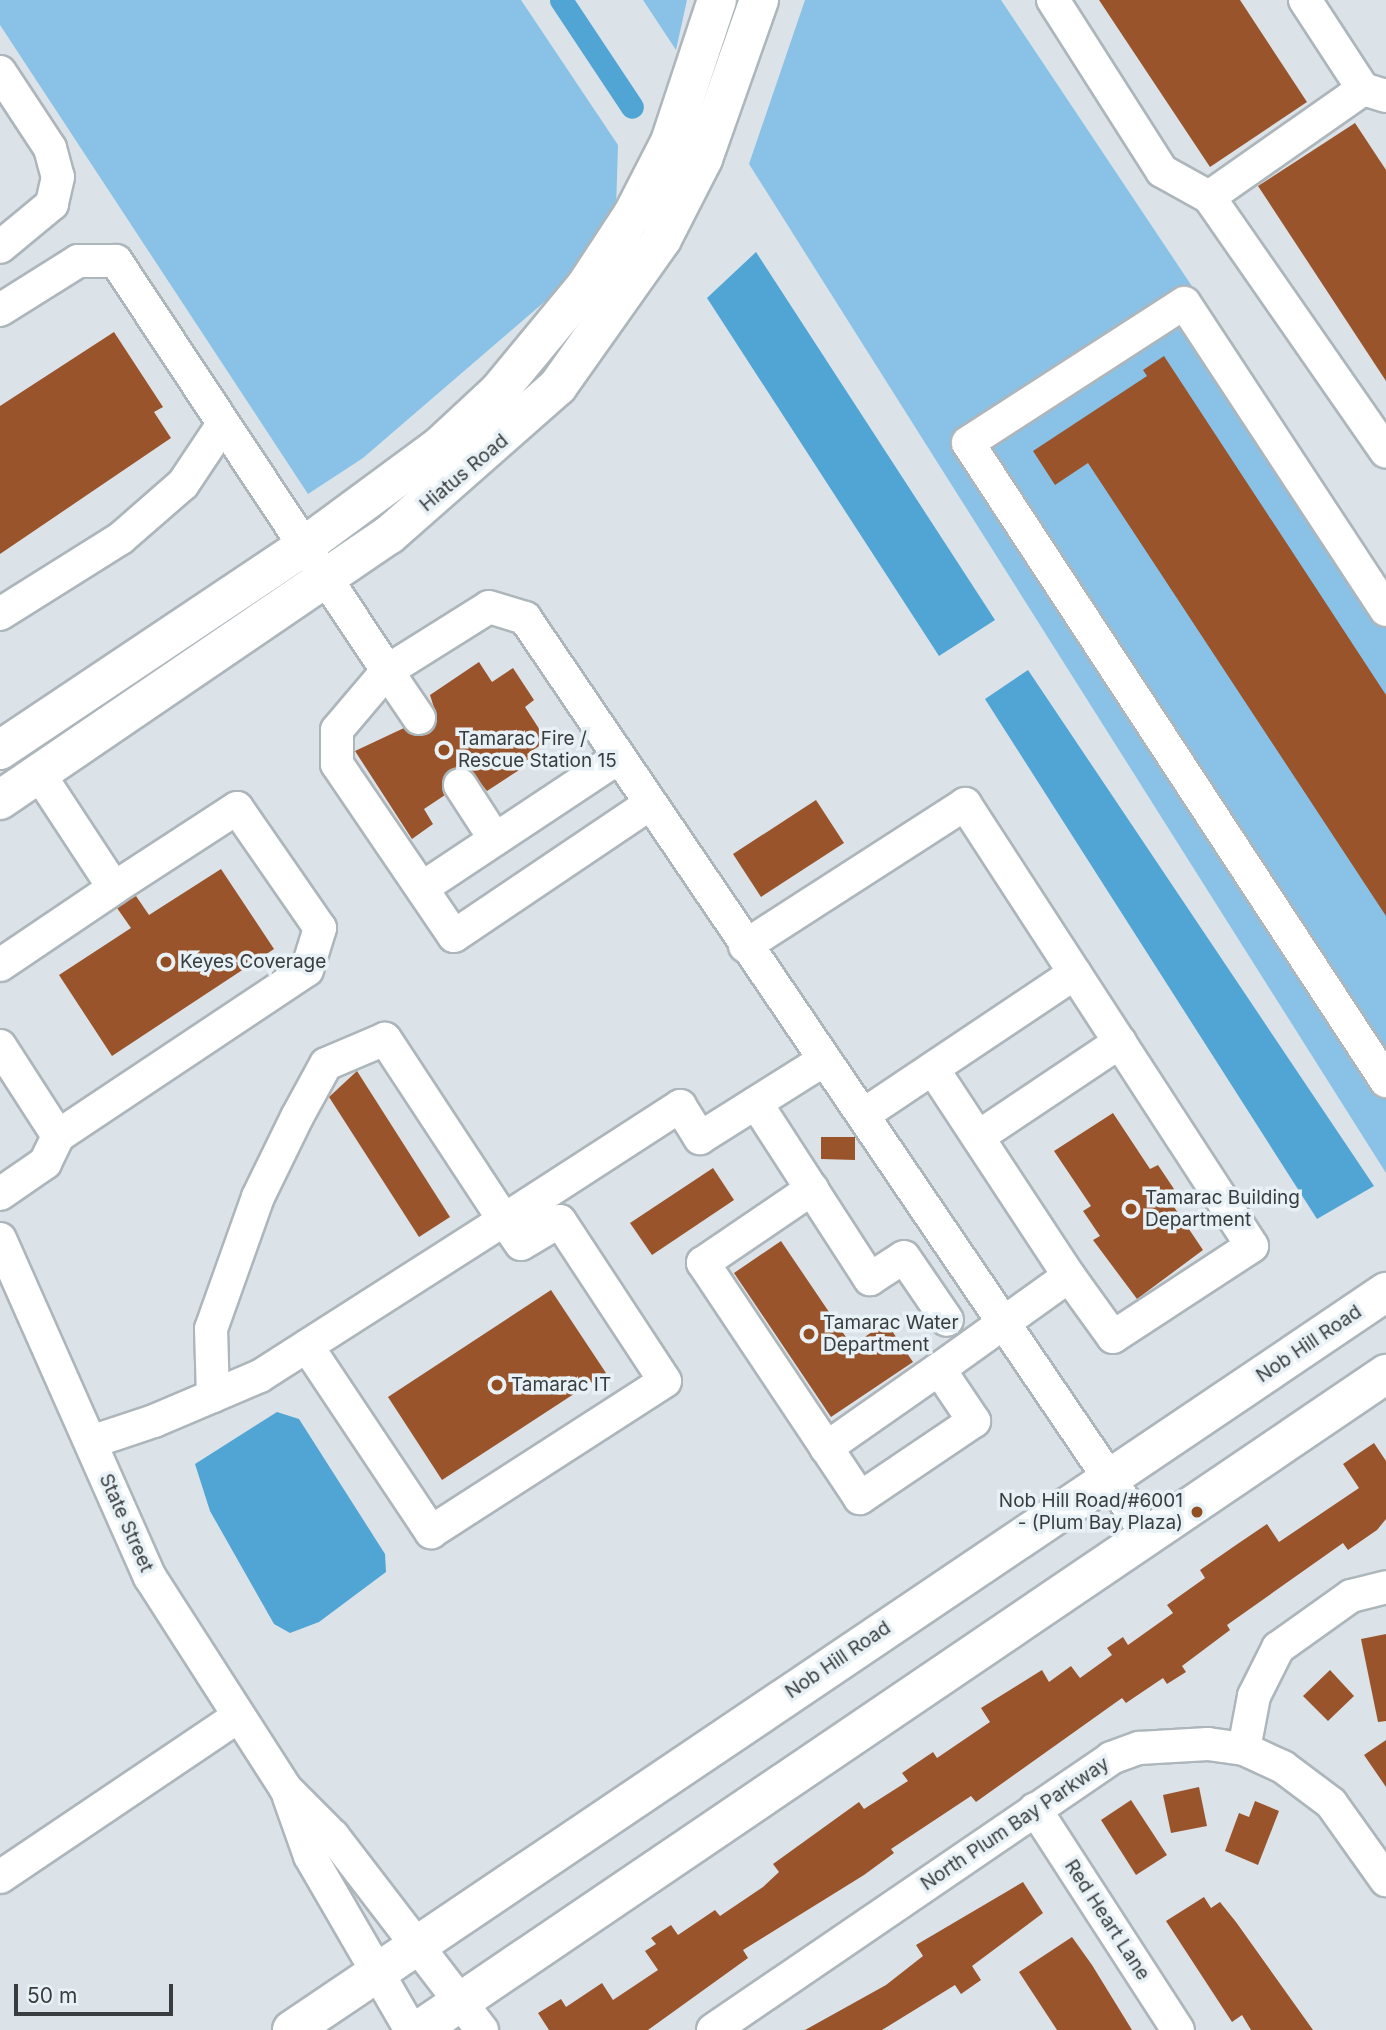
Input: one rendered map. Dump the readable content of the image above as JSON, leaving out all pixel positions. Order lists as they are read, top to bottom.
{
  "streets": {
    "main road": ["Hiatus Road", "Nob Hill Road"],
    "street": ["State Street", "North Plum Bay Parkway", "Red Heart Lane"]
  },
  "crossings": [
    ["Nob Hill Road", "State Street"],
    ["North Plum Bay Parkway", "Red Heart Lane"]
  ],
  "places": [
    "Tamarac Fire / Rescue Station 15",
    "Keyes Coverage",
    "Tamarac Building Department",
    "Tamarac Water Department",
    "Tamarac IT",
    "Nob Hill Road/#6001 - (Plum Bay Plaza)"
  ],
  "scale_bar": "50 m"
}
